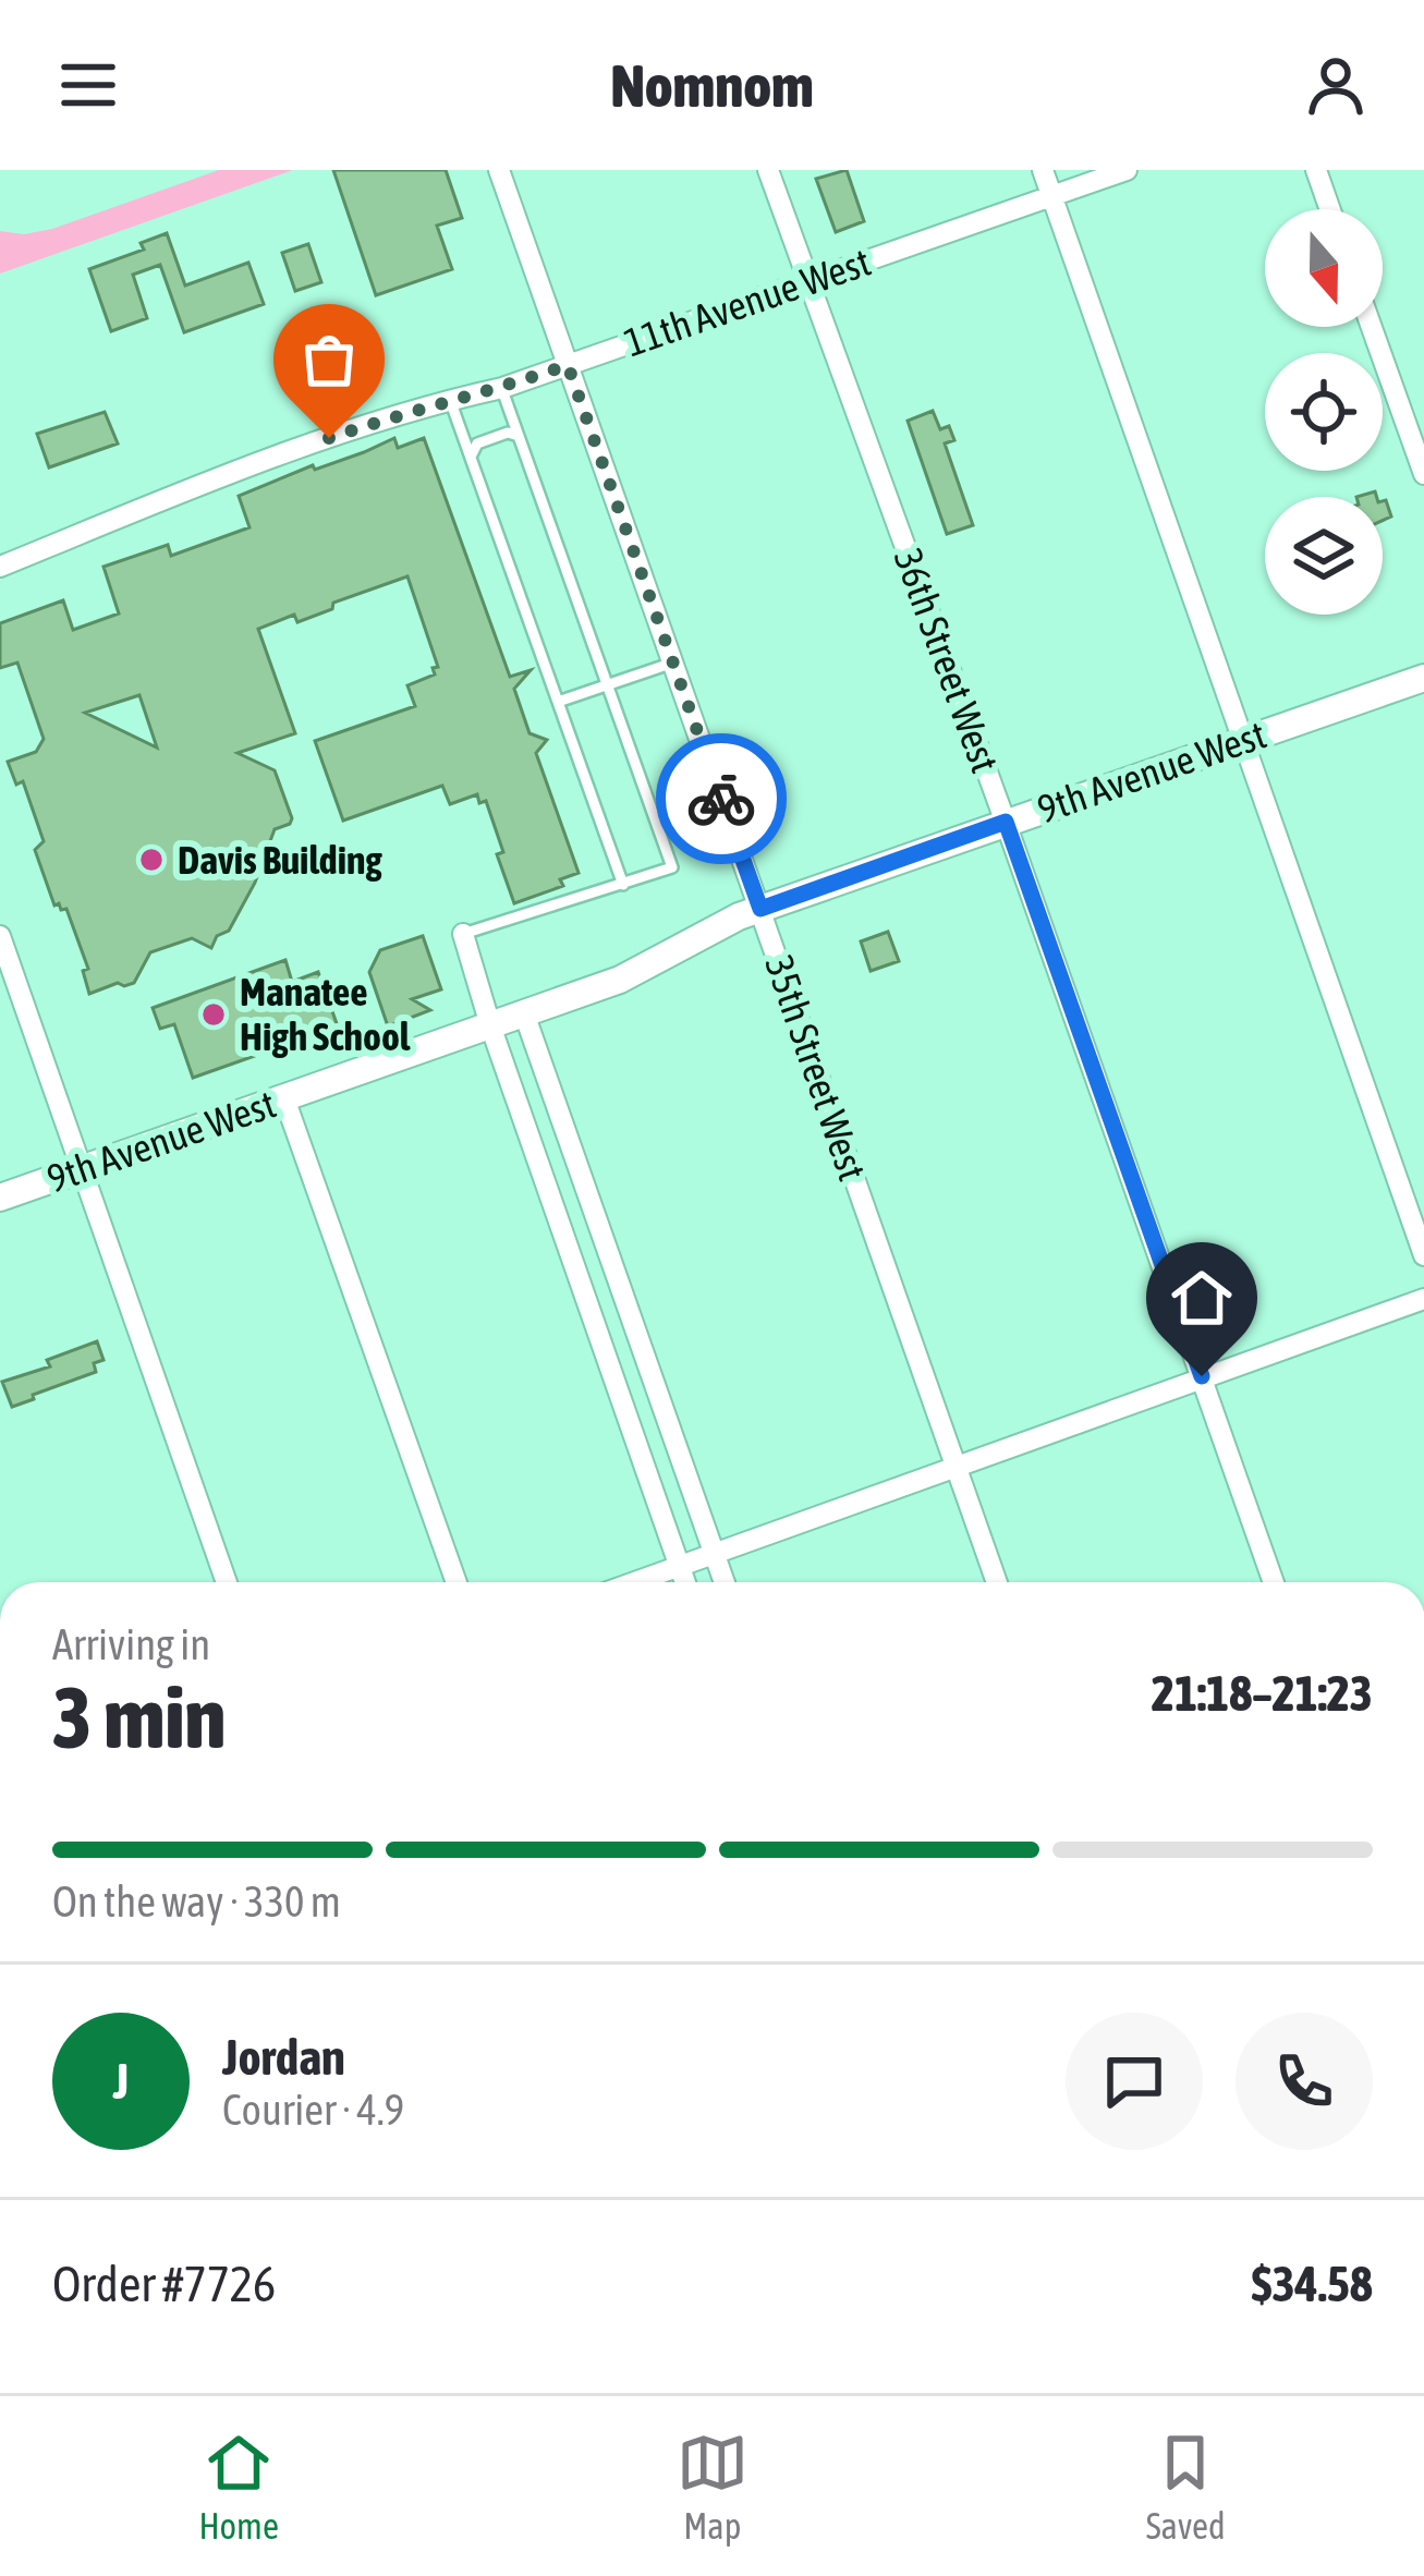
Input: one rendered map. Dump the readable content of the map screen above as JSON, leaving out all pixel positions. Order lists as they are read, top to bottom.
{
  "streets": {
    "street": [
      "11th Avenue West",
      "36th Street West",
      "9th Avenue West",
      "35th Street West"
    ]
  },
  "crossings": [
    ["11th Avenue West", "36th Street West"],
    ["11th Avenue West", "35th Street West"],
    ["36th Street West", "9th Avenue West"],
    ["9th Avenue West", "35th Street West"]
  ],
  "places": ["Davis Building", "Manatee High School"],
  "north": "bottom",
  "page": {
    "header": "Nomnom",
    "heading": ["3 min", "Arriving in", "21:18–21:23"],
    "panel": [
      "Jordan",
      "Courier · 4.9",
      "Order #7726",
      "$34.58"
    ],
    "bar": "On the way · 330 m",
    "round": "J",
    "tabs": ["Home", "Map", "Saved"]
  }
}
